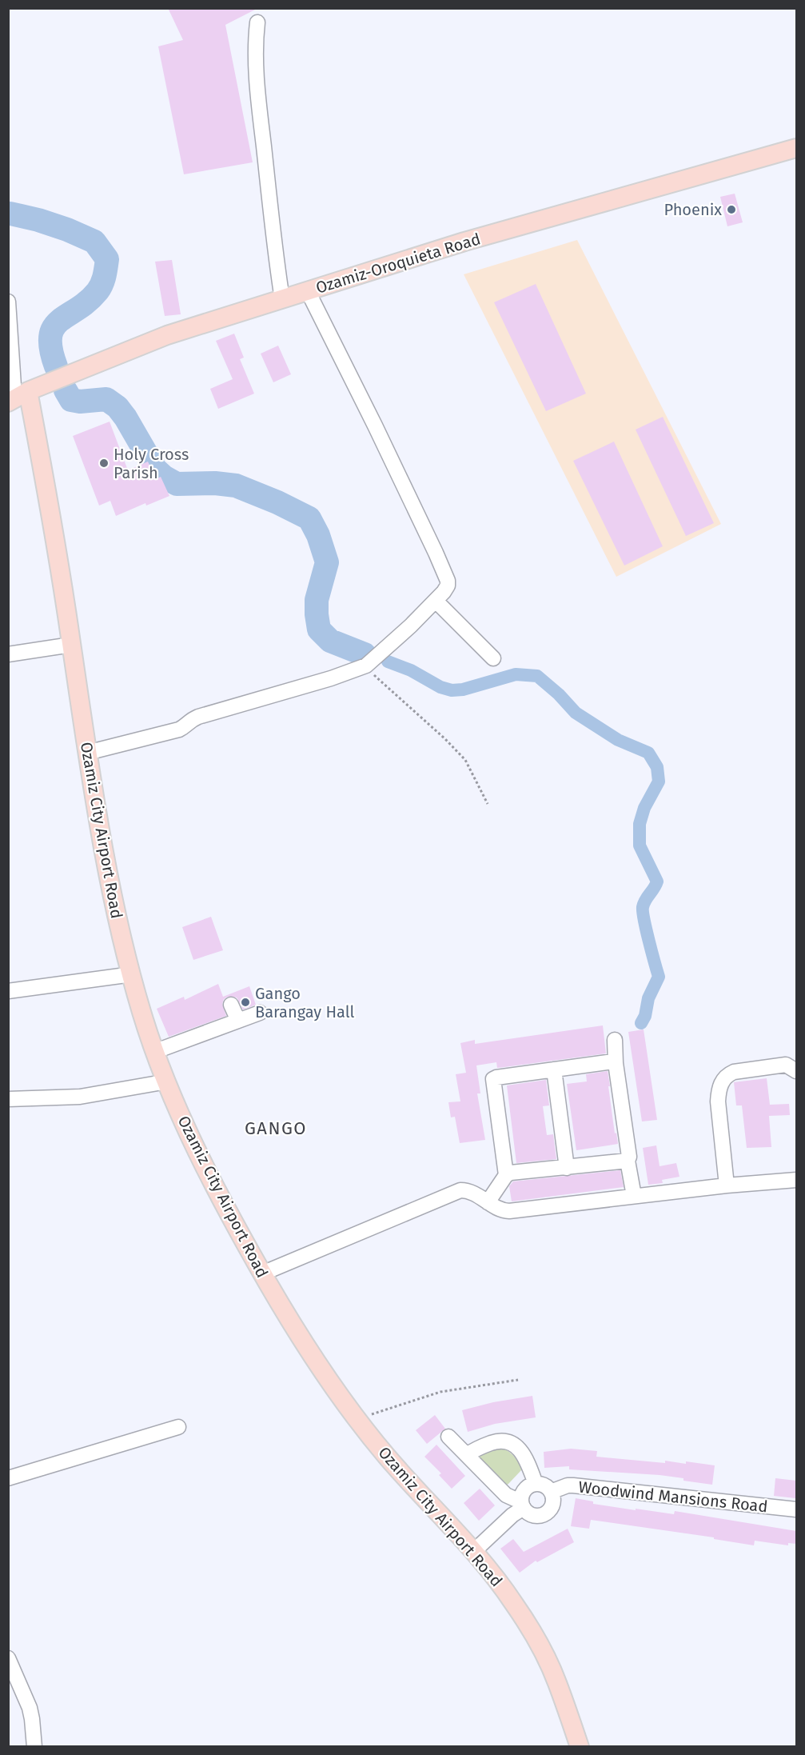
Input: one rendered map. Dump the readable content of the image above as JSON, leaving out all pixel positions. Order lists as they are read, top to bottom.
{
  "streets": {
    "main road": ["Ozamiz-Oroquieta Road", "Ozamiz City Airport Road"],
    "street": ["Woodwind Mansions Road"]
  },
  "crossings": [
    ["Ozamiz-Oroquieta Road", "Ozamiz City Airport Road"]
  ],
  "districts": ["GANGO"],
  "places": ["Phoenix", "Holy Cross Parish", "Gango Barangay Hall"]
}
